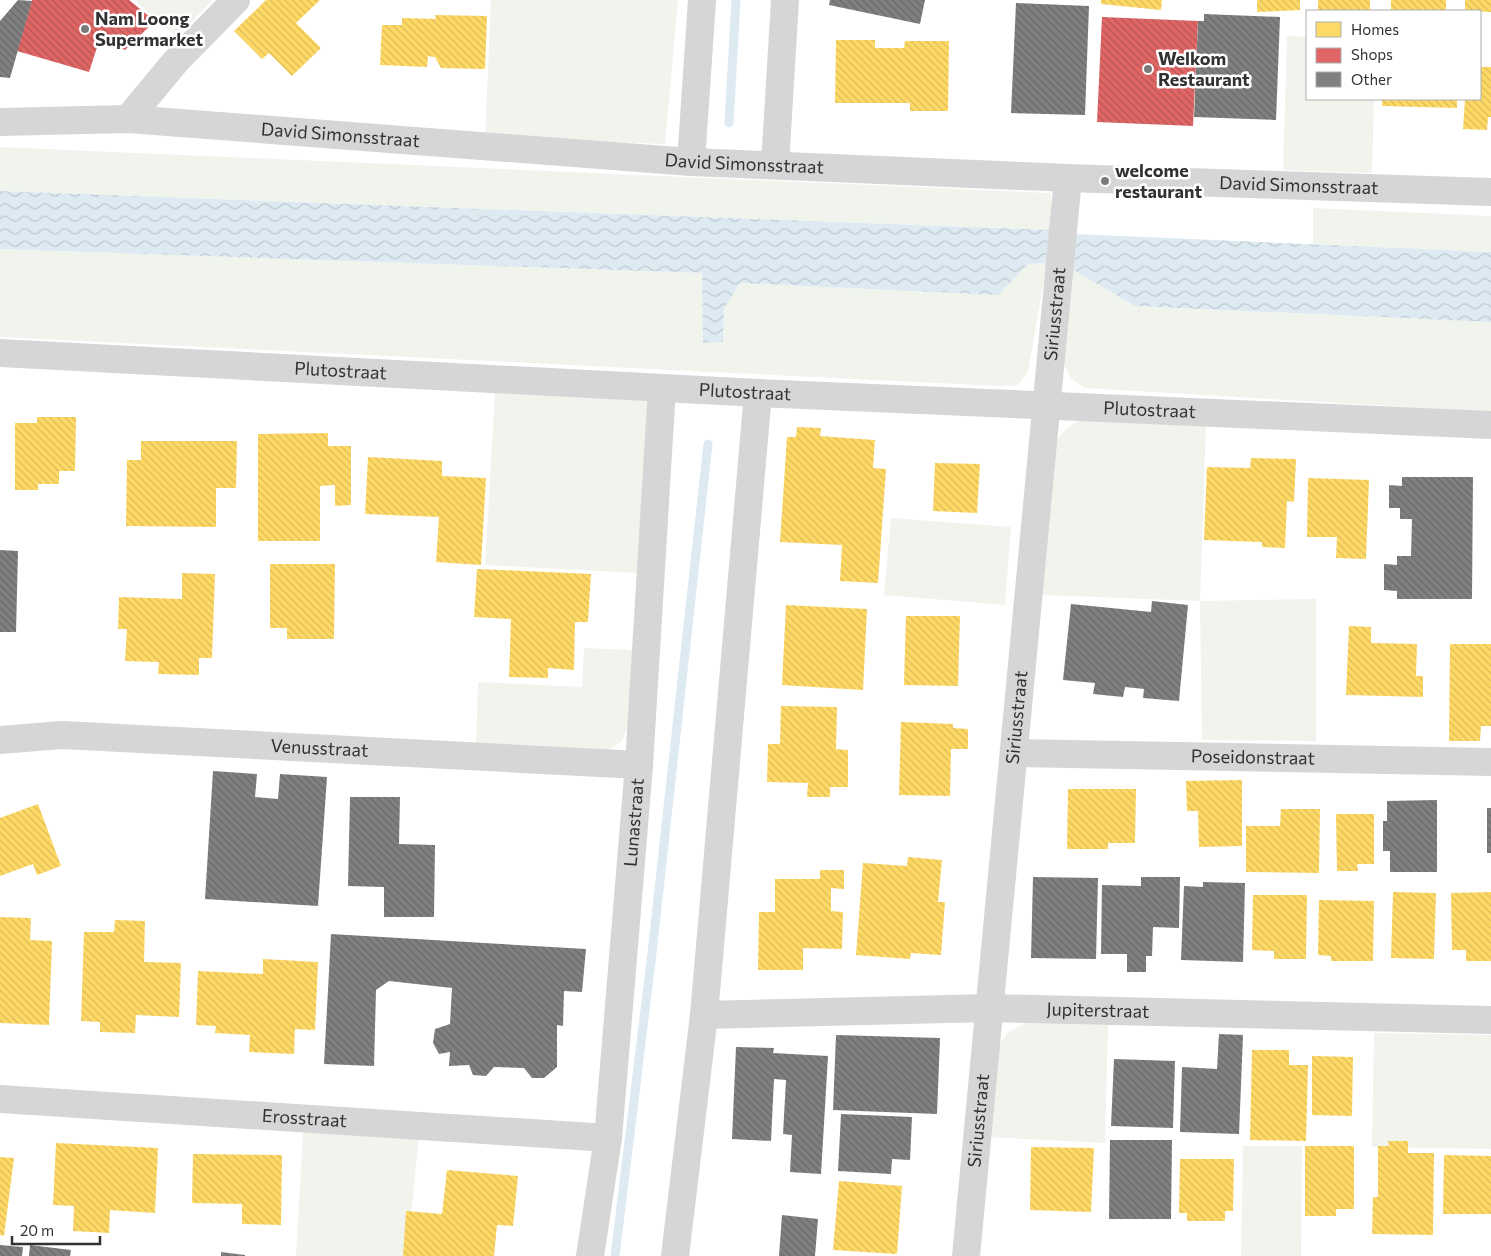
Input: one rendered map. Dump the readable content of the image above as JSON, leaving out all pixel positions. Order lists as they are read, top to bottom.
{
  "streets": {
    "street": [
      "David Simonsstraat",
      "Siriusstraat",
      "Plutostraat",
      "Venusstraat",
      "Poseidonstraat",
      "Lunastraat",
      "Jupiterstraat",
      "Erosstraat"
    ]
  },
  "crossings": [
    ["David Simonsstraat", "Siriusstraat"],
    ["Siriusstraat", "Plutostraat"],
    ["Siriusstraat", "Poseidonstraat"],
    ["Siriusstraat", "Jupiterstraat"],
    ["Plutostraat", "Lunastraat"],
    ["Venusstraat", "Lunastraat"],
    ["Lunastraat", "Erosstraat"]
  ],
  "places": ["Nam Loong Supermarket", "Welkom Restaurant", "welcome restaurant"],
  "legend": ["Homes", "Shops", "Other"],
  "scale_bar": "20 m"
}
